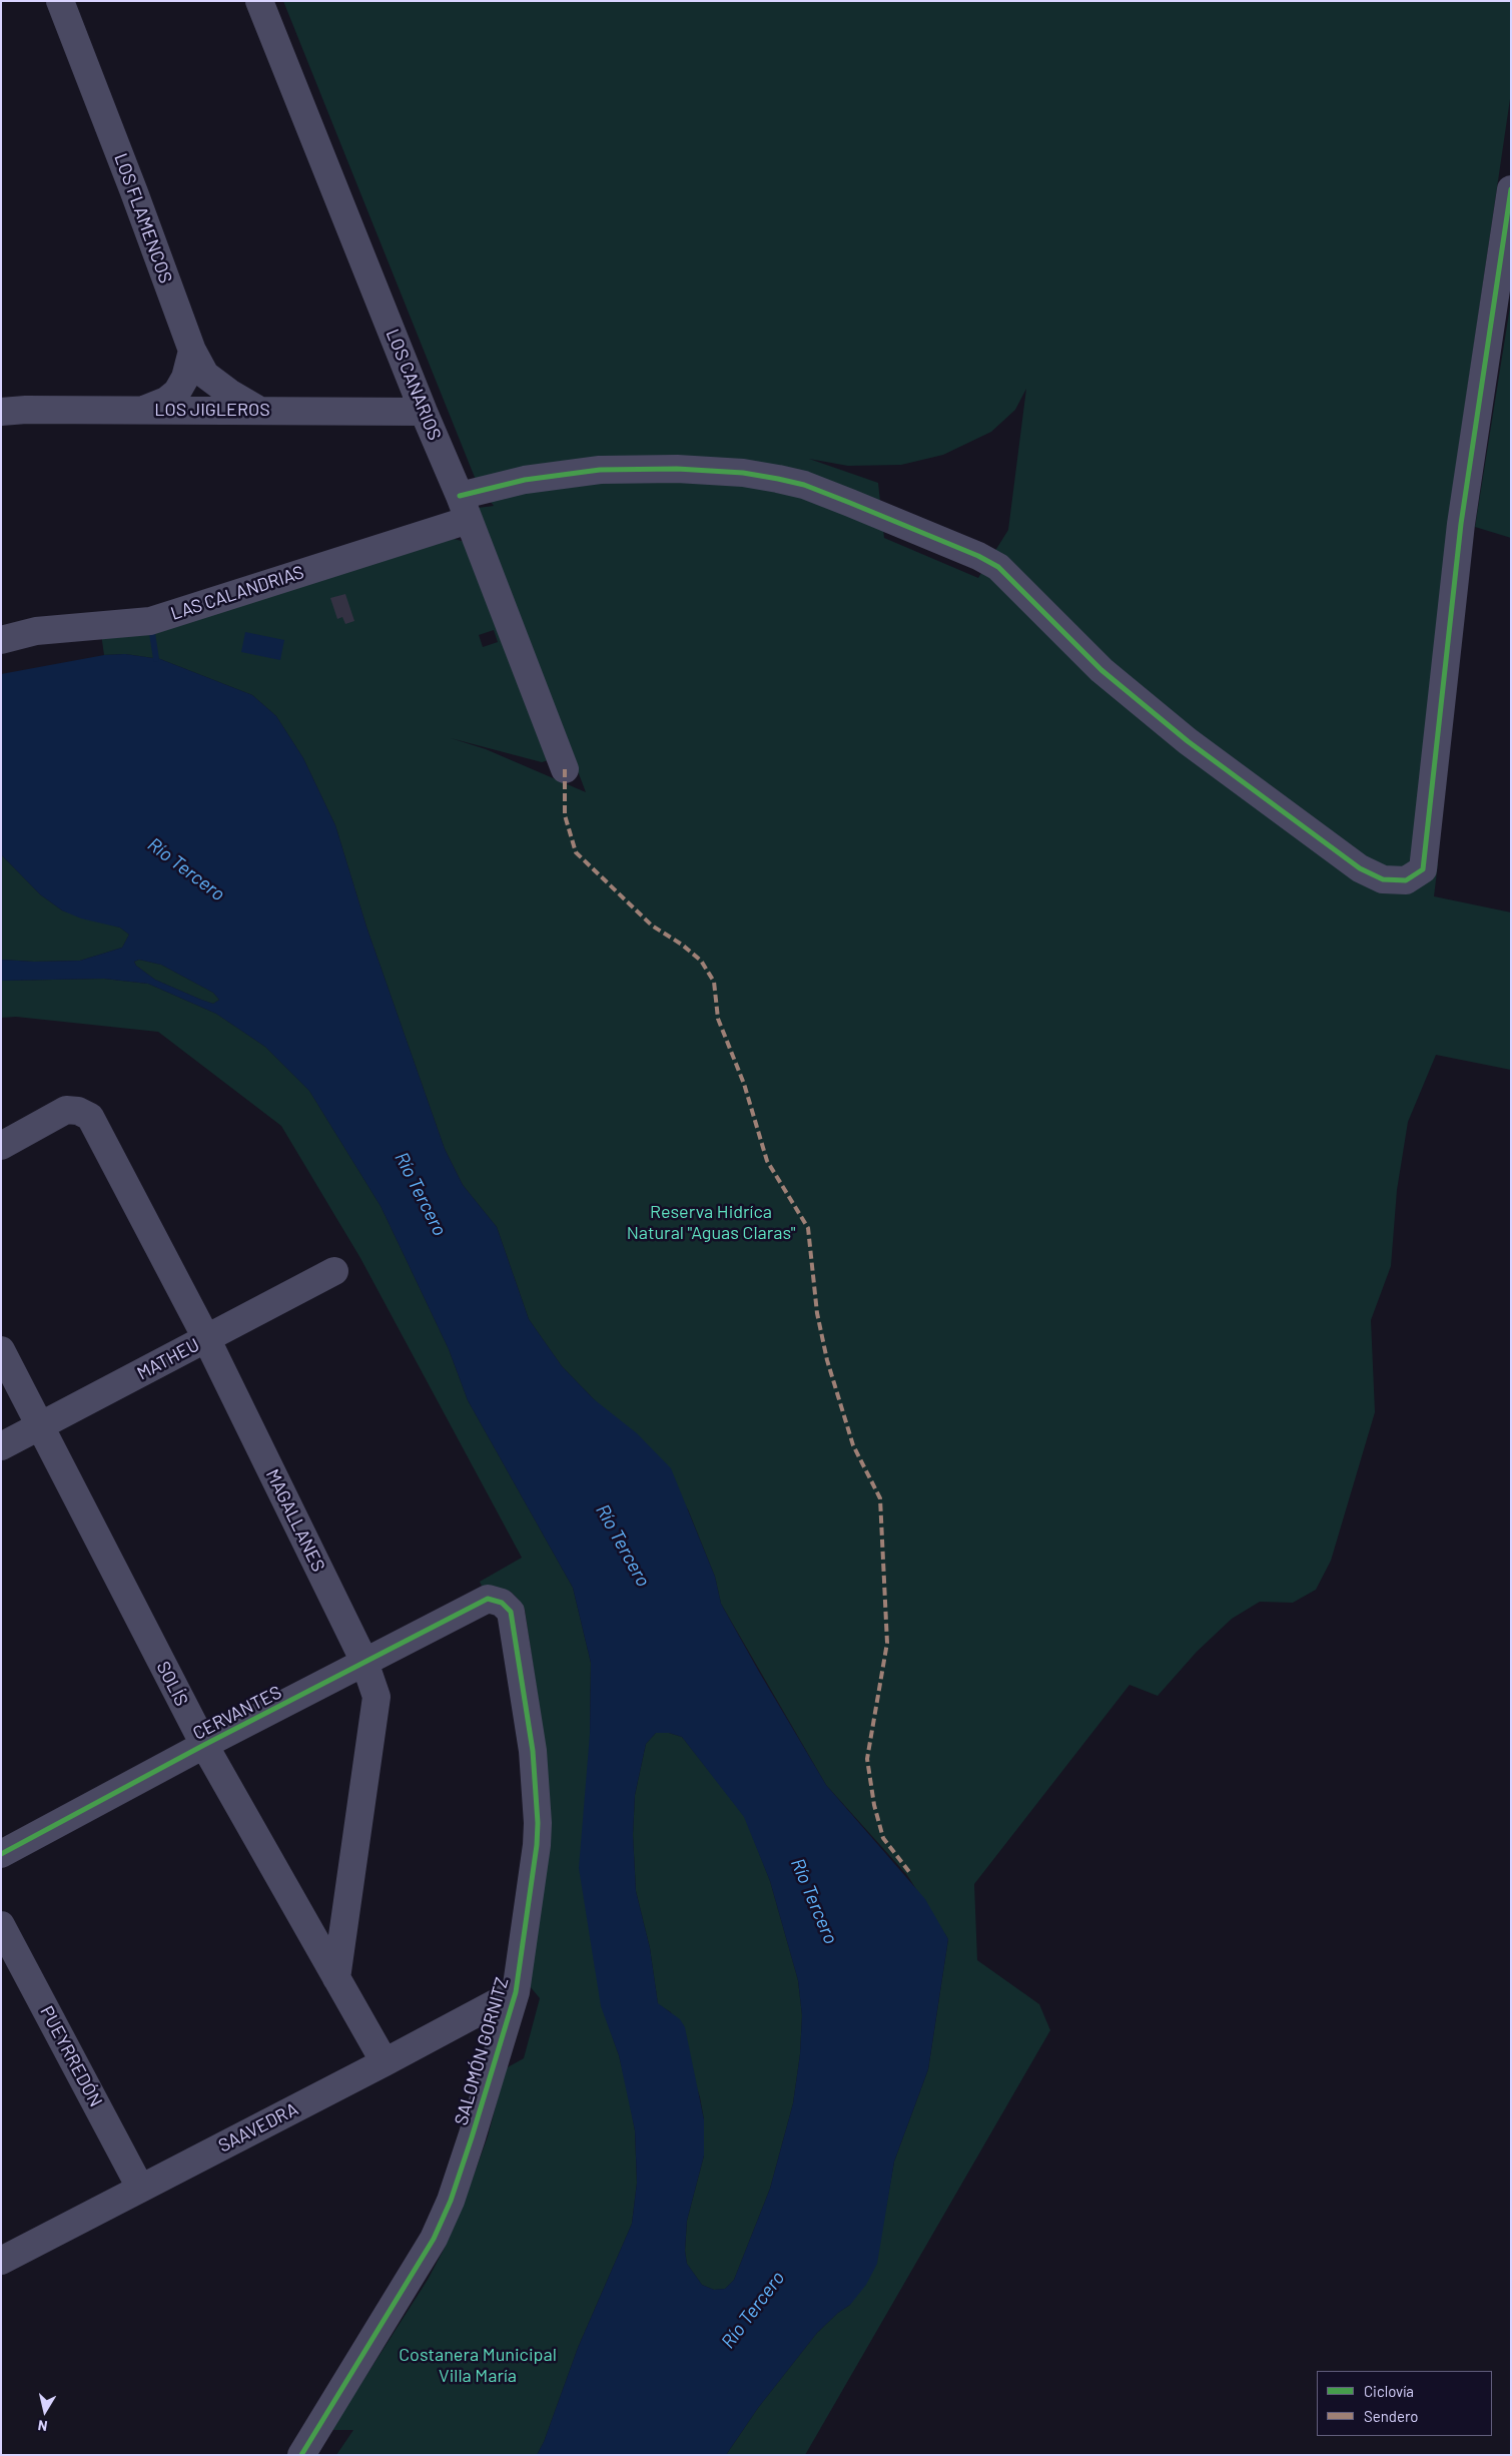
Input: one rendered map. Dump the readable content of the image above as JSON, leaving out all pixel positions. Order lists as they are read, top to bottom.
{
  "streets": {
    "street": [
      "LOS FLAMENCOS",
      "LOS CANARIOS",
      "LOS JIGLEROS",
      "LAS CALANDRIAS",
      "MATHEU",
      "MAGALLANES",
      "SOLÍS",
      "CERVANTES",
      "SALOMÓN GORNITZ",
      "PUEYRREDÓN",
      "SAAVEDRA"
    ]
  },
  "crossings": [
    ["LOS FLAMENCOS", "LOS JIGLEROS"],
    ["LOS CANARIOS", "LOS JIGLEROS"],
    ["LOS CANARIOS", "LAS CALANDRIAS"],
    ["MATHEU", "MAGALLANES"],
    ["MATHEU", "SOLÍS"],
    ["MAGALLANES", "SOLÍS"],
    ["MAGALLANES", "CERVANTES"],
    ["SOLÍS", "CERVANTES"],
    ["SOLÍS", "SAAVEDRA"],
    ["CERVANTES", "SALOMÓN GORNITZ"],
    ["SALOMÓN GORNITZ", "SAAVEDRA"],
    ["PUEYRREDÓN", "SAAVEDRA"]
  ],
  "water": ["Río Tercero"],
  "parks": ["Reserva Hidríca Natural \"Aguas Claras\"", "Costanera Municipal Villa María"],
  "legend": ["Ciclovía", "Sendero"],
  "north": "bottom"
}
